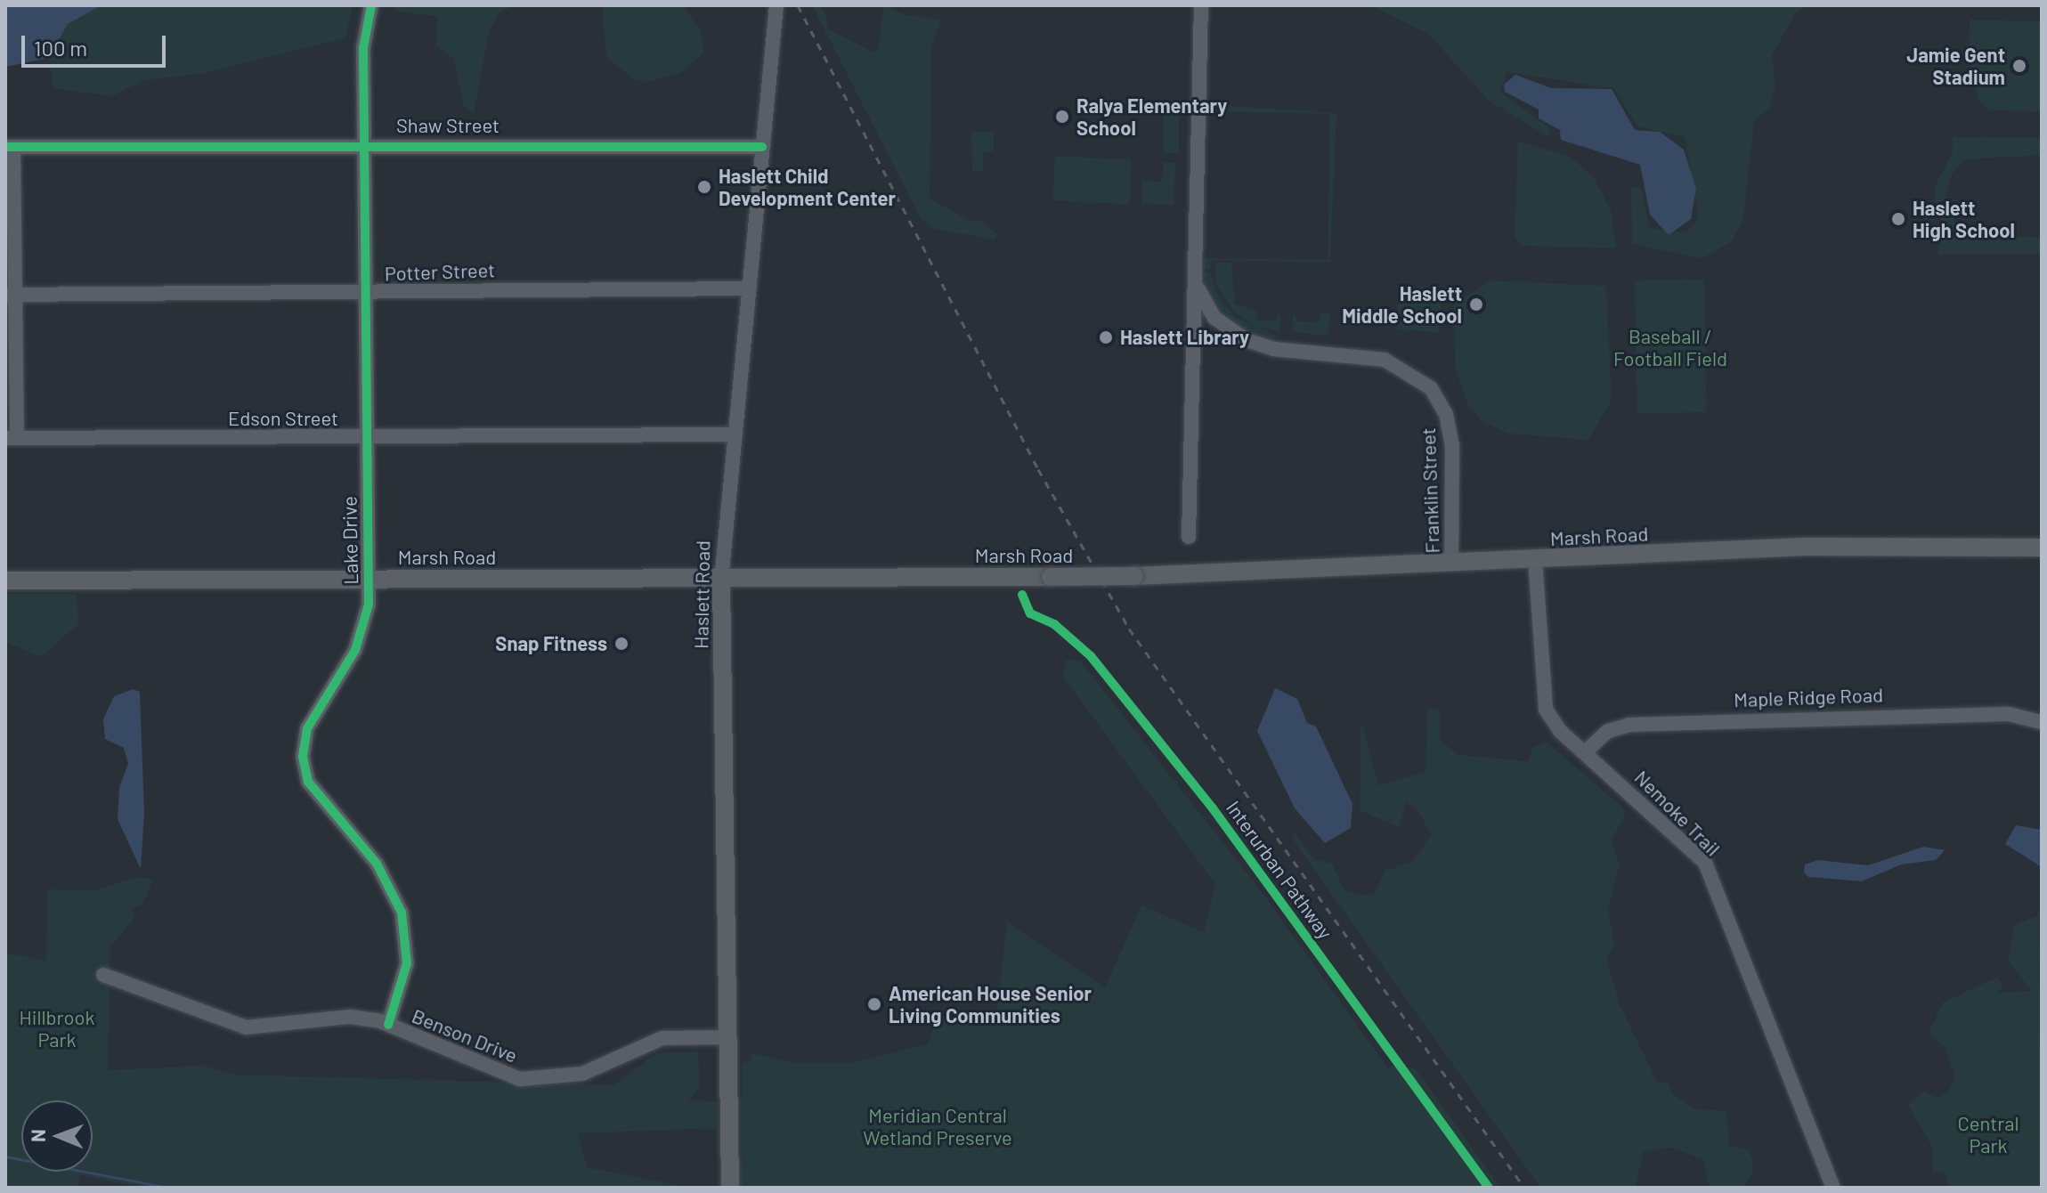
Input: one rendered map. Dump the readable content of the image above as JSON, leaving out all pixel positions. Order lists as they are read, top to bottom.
{
  "streets": {
    "main road": ["Marsh Road", "Haslett Road"],
    "street": [
      "Shaw Street",
      "Potter Street",
      "Edson Street",
      "Franklin Street",
      "Lake Drive",
      "Maple Ridge Road",
      "Nemoke Trail",
      "Benson Drive"
    ],
    "cycle path": ["Interurban Pathway"]
  },
  "crossings": [
    ["Shaw Street", "Lake Drive"],
    ["Shaw Street", "Haslett Road"],
    ["Potter Street", "Lake Drive"],
    ["Potter Street", "Haslett Road"],
    ["Edson Street", "Lake Drive"],
    ["Edson Street", "Haslett Road"],
    ["Franklin Street", "Marsh Road"],
    ["Marsh Road", "Lake Drive"],
    ["Marsh Road", "Haslett Road"],
    ["Marsh Road", "Nemoke Trail"],
    ["Lake Drive", "Benson Drive"],
    ["Haslett Road", "Benson Drive"],
    ["Maple Ridge Road", "Nemoke Trail"]
  ],
  "parks": [
    "Baseball / Football Field",
    "Hillbrook Park",
    "Meridian Central Wetland Preserve",
    "Central Park"
  ],
  "places": [
    "Jamie Gent Stadium",
    "Ralya Elementary School",
    "Haslett Child Development Center",
    "Haslett High School",
    "Haslett Middle School",
    "Haslett Library",
    "Snap Fitness",
    "American House Senior Living Communities"
  ],
  "scale_bar": "100 m",
  "north": "left"
}
